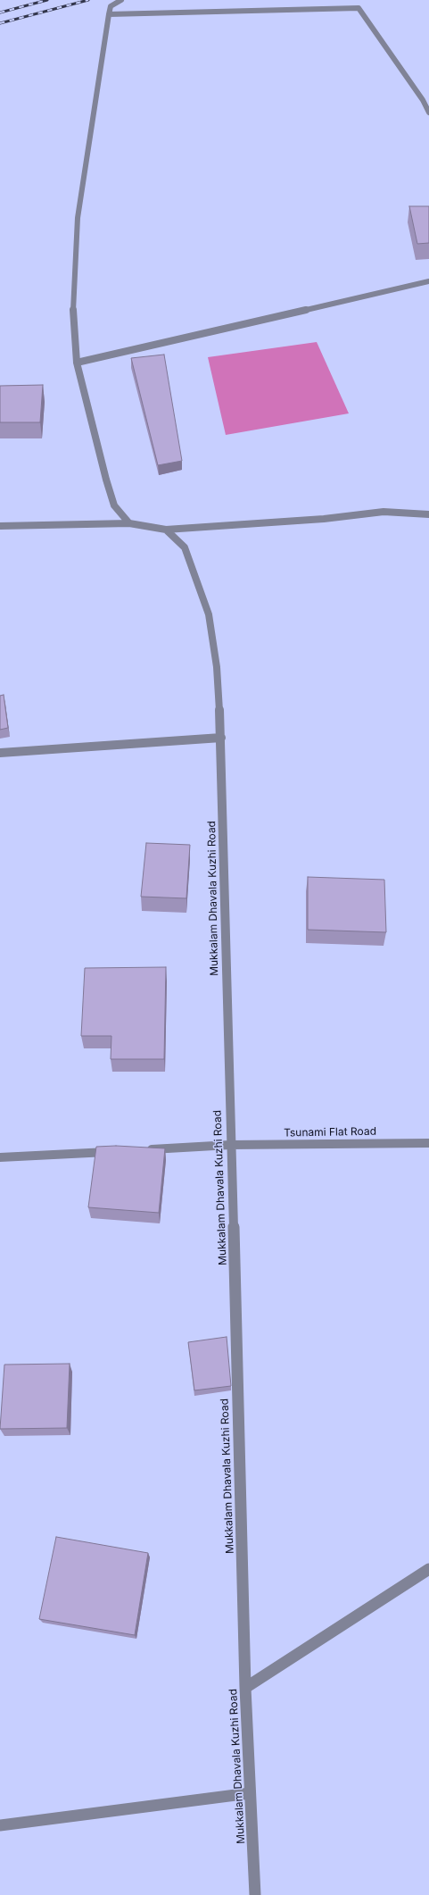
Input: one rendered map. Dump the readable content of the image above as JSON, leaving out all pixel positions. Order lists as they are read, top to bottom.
{
  "streets": {
    "street": ["Mukkalam Dhavala Kuzhi Road", "Tsunami Flat Road"]
  },
  "crossings": [
    ["Mukkalam Dhavala Kuzhi Road", "Tsunami Flat Road"]
  ]
}
